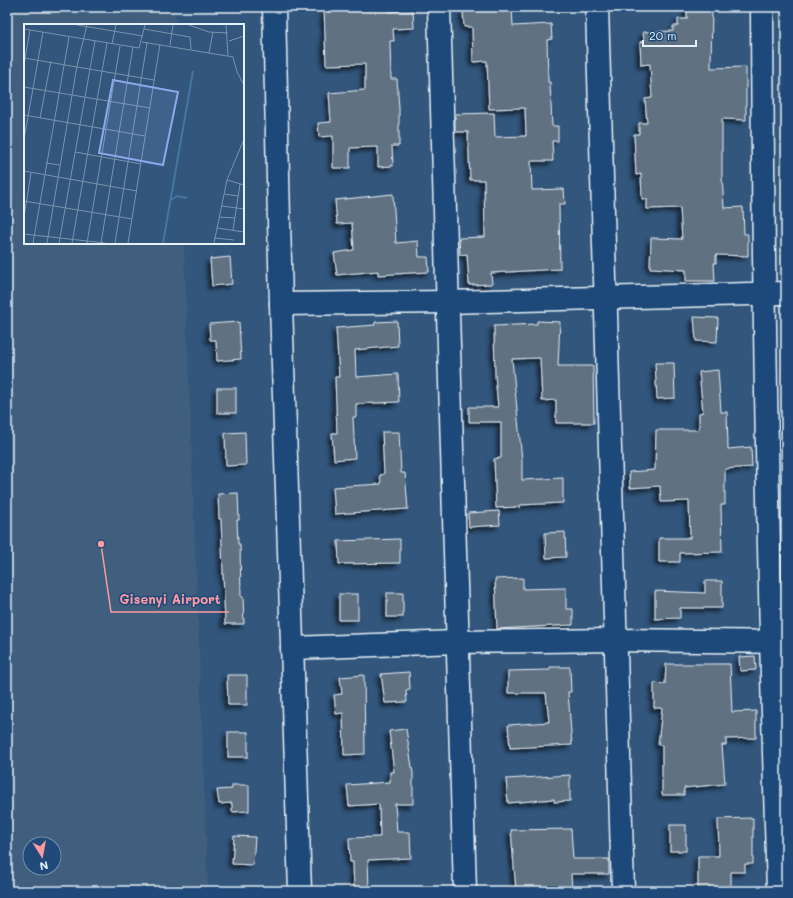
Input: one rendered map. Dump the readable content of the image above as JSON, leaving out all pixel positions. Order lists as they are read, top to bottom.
{
  "places": ["Gisenyi Airport"],
  "scale_bar": "20 m",
  "north": "bottom"
}
